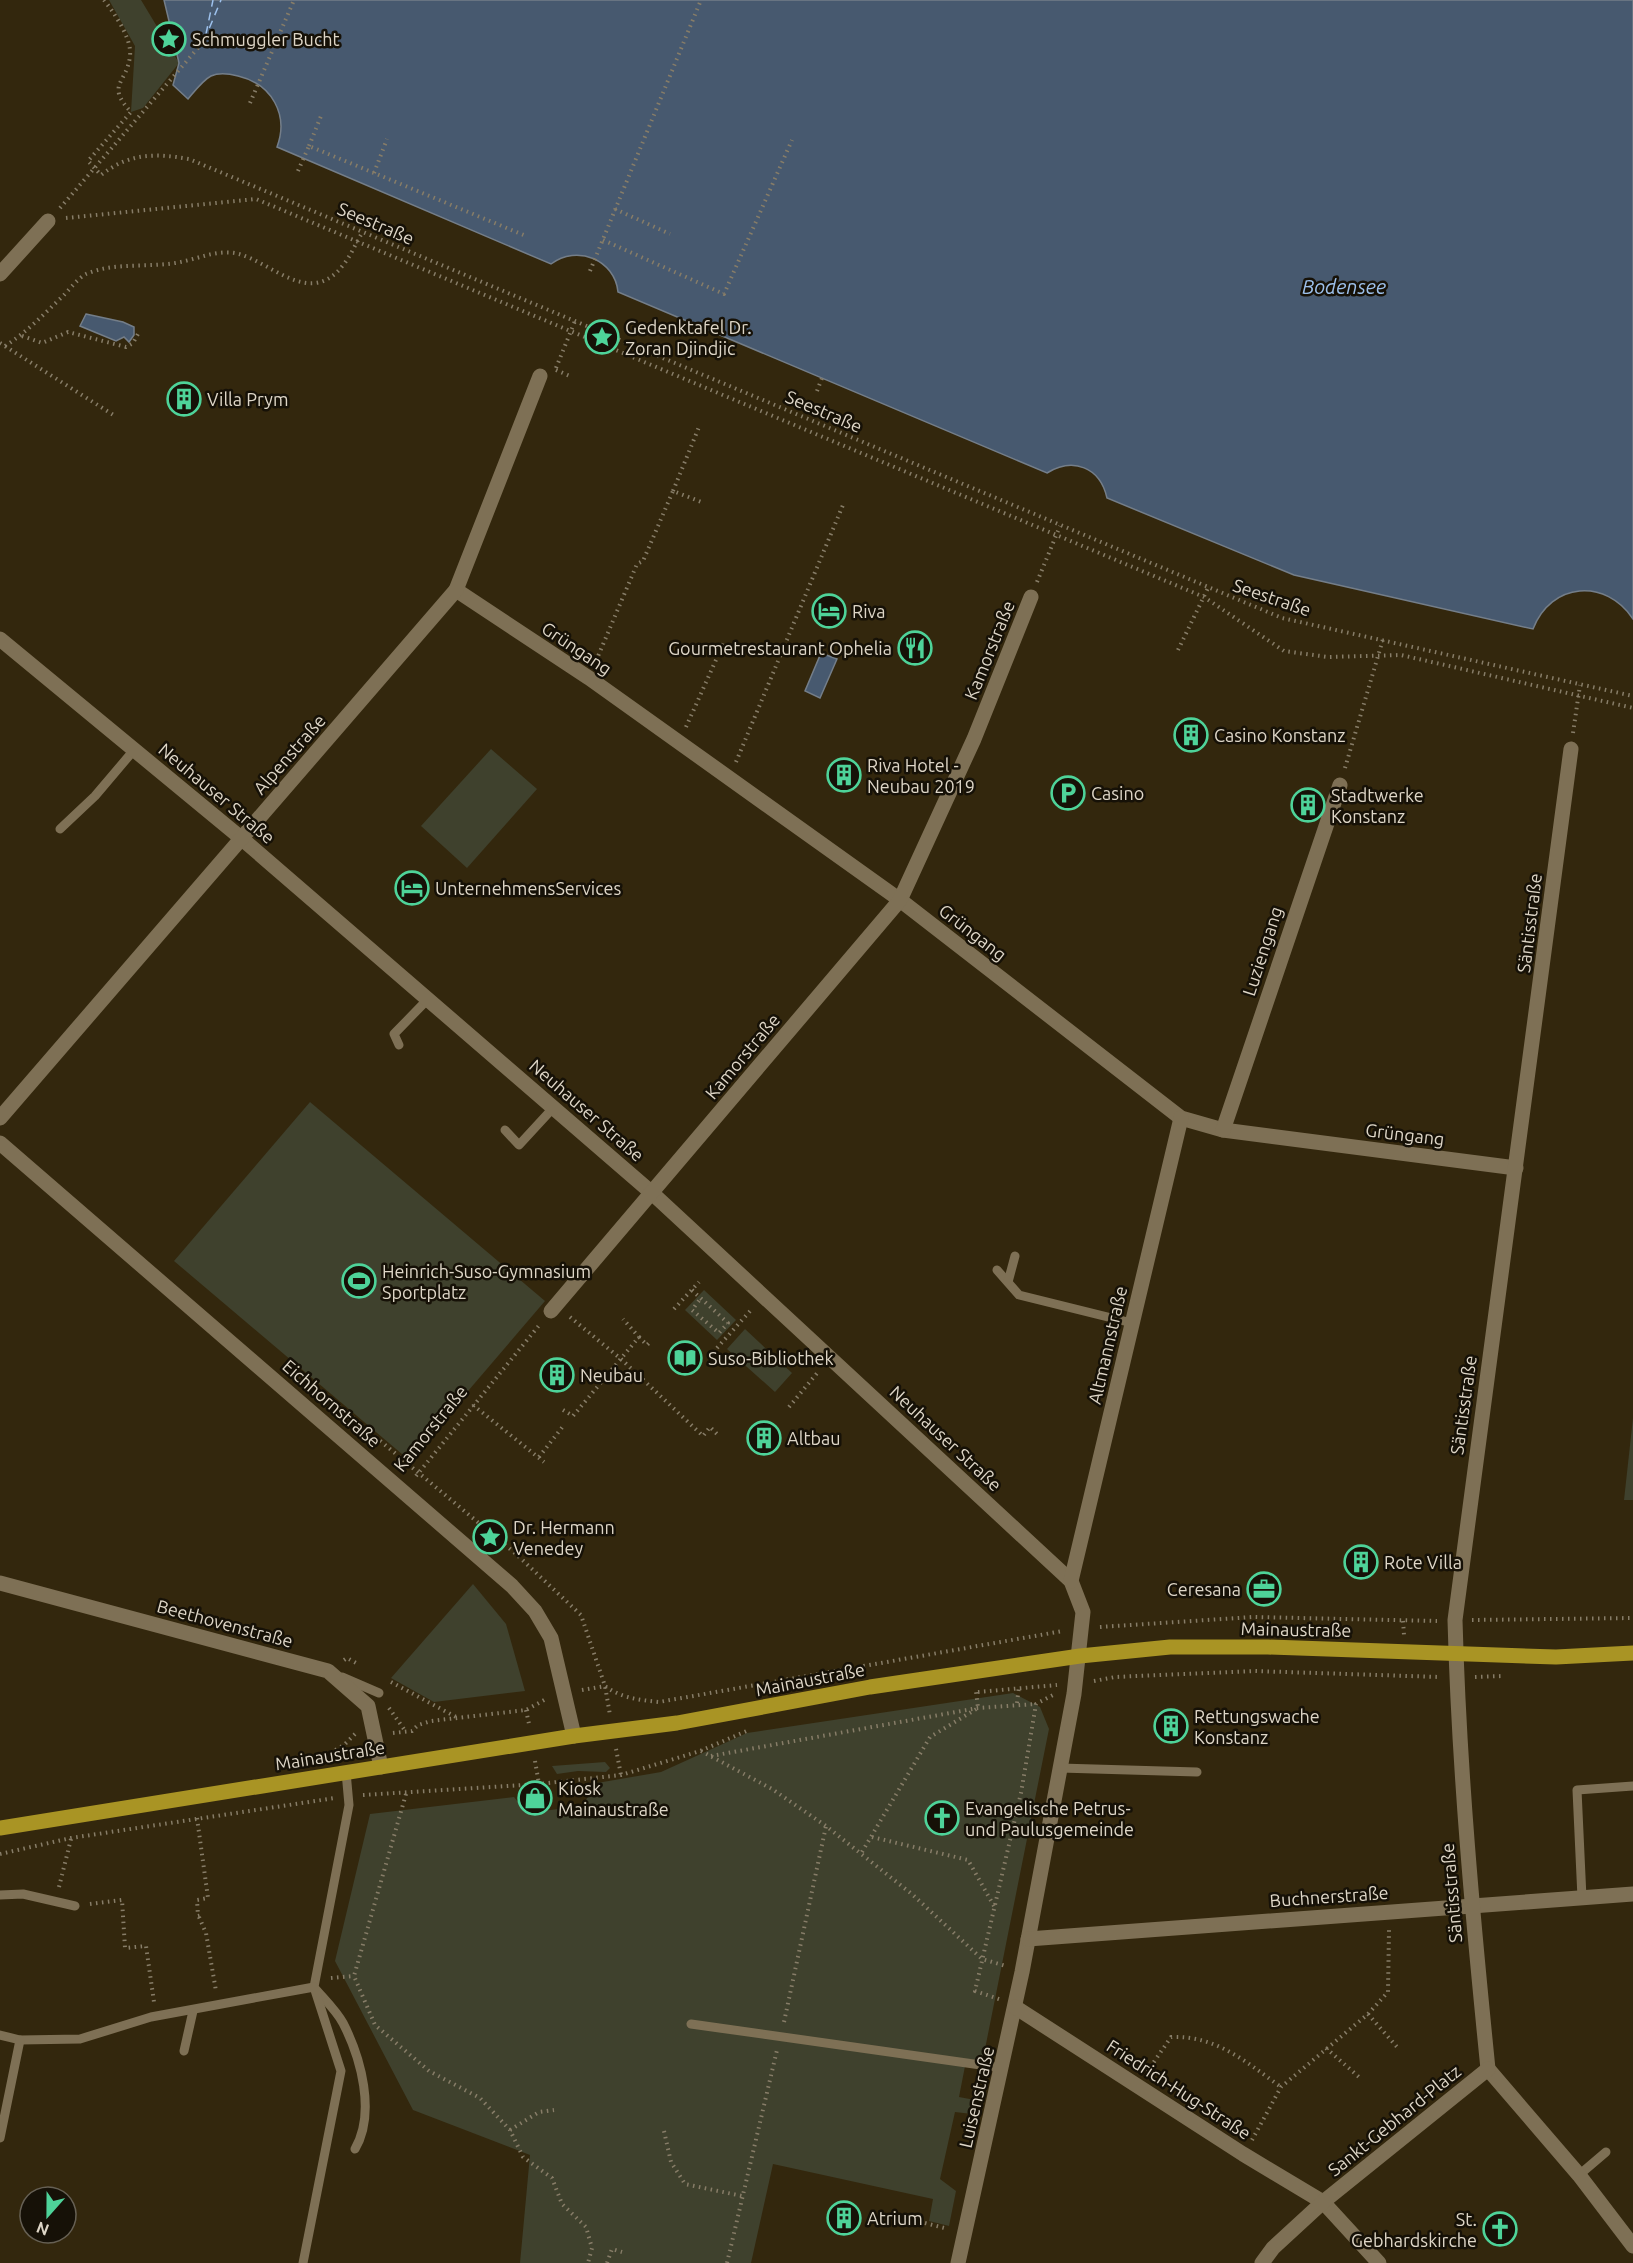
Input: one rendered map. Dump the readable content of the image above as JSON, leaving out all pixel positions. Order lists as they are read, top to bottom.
{
  "streets": {
    "main road": ["Mainaustraße"],
    "street": [
      "Grüngang",
      "Kamorstraße",
      "Alpenstraße",
      "Neuhauser Straße",
      "Säntisstraße",
      "Luziengang",
      "Altmannstraße",
      "Eichhornstraße",
      "Beethovenstraße",
      "Buchnerstraße",
      "Friedrich-Hug-Straße",
      "Luisenstraße",
      "Sankt-Gebhard-Platz"
    ],
    "path": ["Seestraße"]
  },
  "crossings": [
    ["Grüngang", "Kamorstraße"],
    ["Grüngang", "Alpenstraße"],
    ["Grüngang", "Säntisstraße"],
    ["Grüngang", "Luziengang"],
    ["Grüngang", "Altmannstraße"],
    ["Kamorstraße", "Neuhauser Straße"],
    ["Kamorstraße", "Eichhornstraße"],
    ["Alpenstraße", "Neuhauser Straße"],
    ["Neuhauser Straße", "Altmannstraße"],
    ["Neuhauser Straße", "Mainaustraße"],
    ["Neuhauser Straße", "Luisenstraße"],
    ["Säntisstraße", "Mainaustraße"],
    ["Säntisstraße", "Buchnerstraße"],
    ["Säntisstraße", "Sankt-Gebhard-Platz"],
    ["Eichhornstraße", "Mainaustraße"],
    ["Beethovenstraße", "Mainaustraße"],
    ["Buchnerstraße", "Luisenstraße"],
    ["Friedrich-Hug-Straße", "Luisenstraße"],
    ["Friedrich-Hug-Straße", "Sankt-Gebhard-Platz"]
  ],
  "water": ["Bodensee"],
  "places": {
    "place": ["Schmuggler Bucht", "Gedenktafel Dr. Zoran Djindjic", "Dr. Hermann Venedey"],
    "building": [
      "Villa Prym",
      "Casino Konstanz",
      "Riva Hotel - Neubau 2019",
      "Stadtwerke Konstanz",
      "Neubau",
      "Altbau",
      "Rote Villa",
      "Rettungswache Konstanz",
      "Atrium"
    ],
    "hotel": ["Riva", "UnternehmensServices"],
    "restaurant": ["Gourmetrestaurant Ophelia"],
    "parking": ["Casino"],
    "sports": ["Heinrich-Suso-Gymnasium Sportplatz"],
    "library": ["Suso-Bibliothek"],
    "office": ["Ceresana"],
    "shop": ["Kiosk Mainaustraße"],
    "church": ["Evangelische Petrus- und Paulusgemeinde", "St. Gebhardskirche"]
  },
  "north": "bottom"
}
